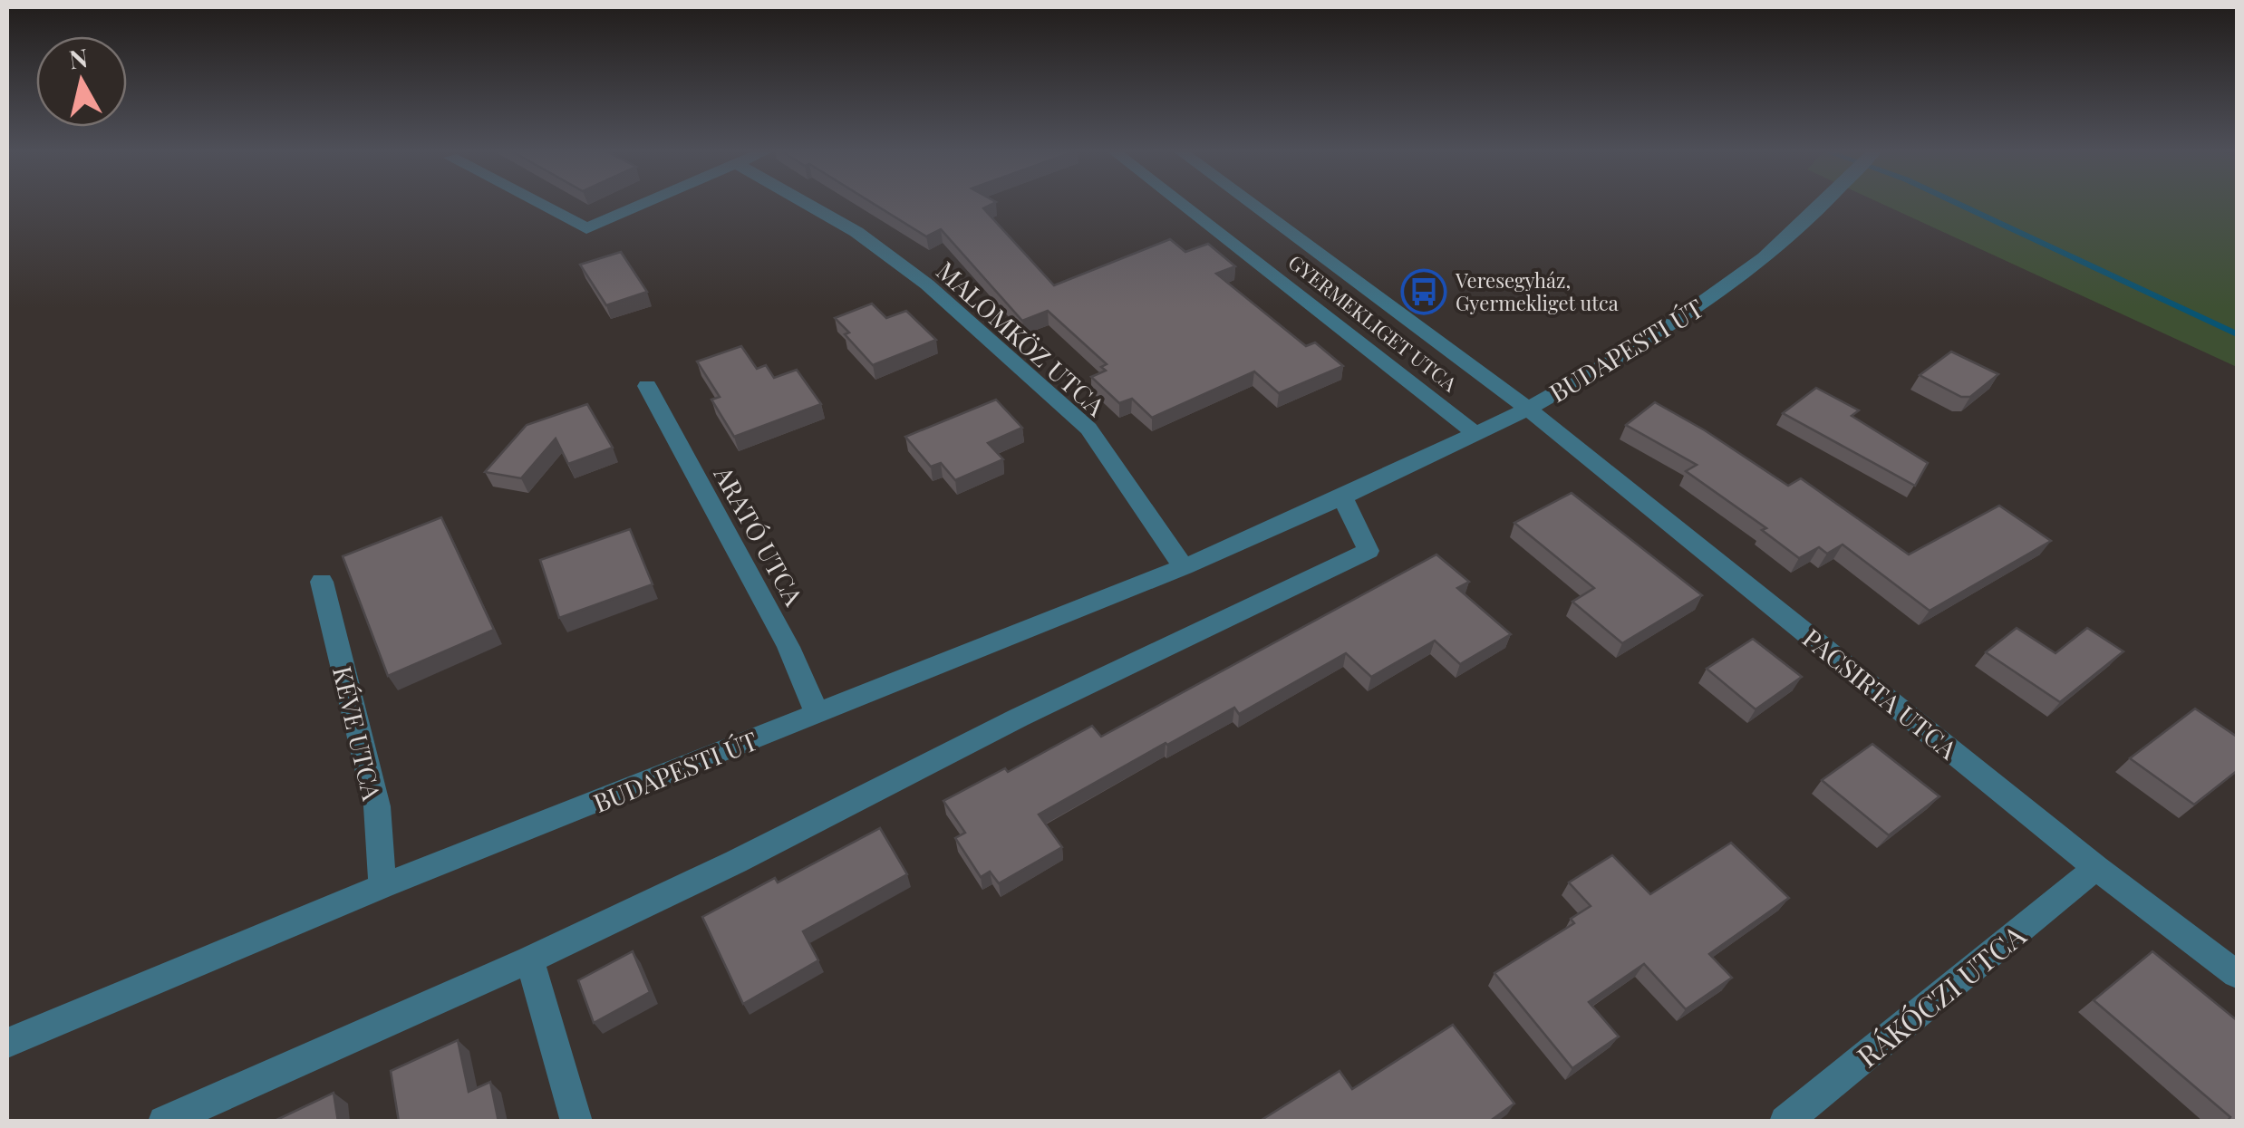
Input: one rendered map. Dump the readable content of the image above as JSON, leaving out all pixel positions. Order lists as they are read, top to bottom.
{
  "streets": {
    "street": [
      "GYERMEKLIGET UTCA",
      "MALOMKÖZ UTCA",
      "BUDAPESTI ÚT",
      "ARATÓ UTCA",
      "PACSIRTA UTCA",
      "KÉVE UTCA",
      "RÁKÓCZI UTCA"
    ]
  },
  "crossings": [
    ["GYERMEKLIGET UTCA", "BUDAPESTI ÚT"],
    ["GYERMEKLIGET UTCA", "PACSIRTA UTCA"],
    ["MALOMKÖZ UTCA", "BUDAPESTI ÚT"],
    ["BUDAPESTI ÚT", "ARATÓ UTCA"],
    ["BUDAPESTI ÚT", "PACSIRTA UTCA"],
    ["BUDAPESTI ÚT", "KÉVE UTCA"],
    ["PACSIRTA UTCA", "RÁKÓCZI UTCA"]
  ],
  "places": {
    "bus stop": ["Veresegyház, Gyermekliget utca"]
  },
  "north": "top"
}
